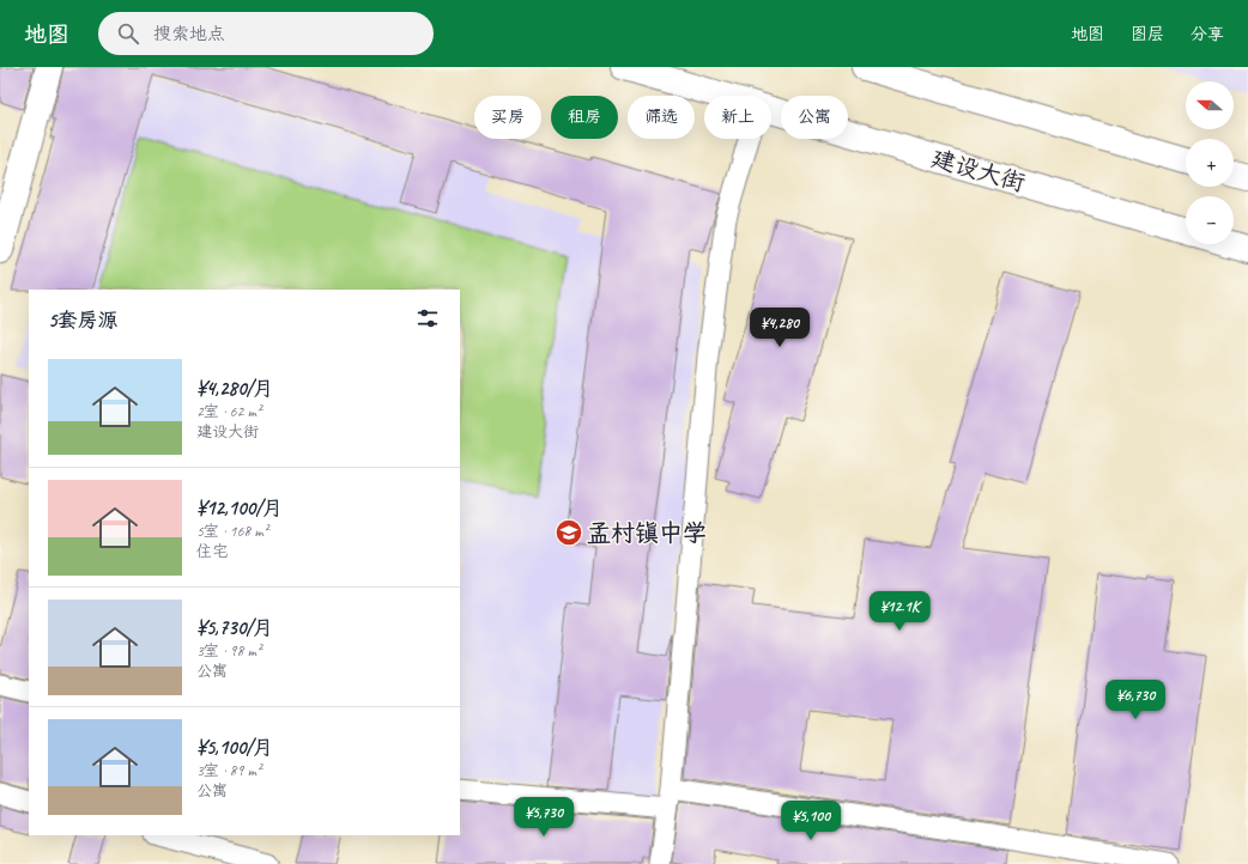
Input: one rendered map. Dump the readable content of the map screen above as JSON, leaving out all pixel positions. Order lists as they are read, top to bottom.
{
  "streets": {
    "main road": ["建设大街"]
  },
  "places": {
    "school or university": ["孟村镇中学"]
  },
  "north": "left",
  "page": {
    "header": "地图",
    "search": "搜索地点",
    "nav": ["地图", "图层", "分享"],
    "map_buttons": ["+", "−"],
    "chip": [
      "买房",
      "租房",
      "筛选",
      "新上",
      "公寓"
    ],
    "heading": "5套房源",
    "price": [
      "¥4,280",
      "¥12.1K",
      "¥6,730",
      "¥5,730",
      "¥5,100"
    ],
    "list": [
      {
        "name": "¥4,280/月",
        "note": "2室 · 62 m² · 建设大街"
      },
      {
        "name": "¥12,100/月",
        "note": "5室 · 168 m² · 住宅"
      },
      {
        "name": "¥5,730/月",
        "note": "3室 · 98 m² · 公寓"
      },
      {
        "name": "¥5,100/月",
        "note": "3室 · 89 m² · 公寓"
      }
    ]
  }
}
